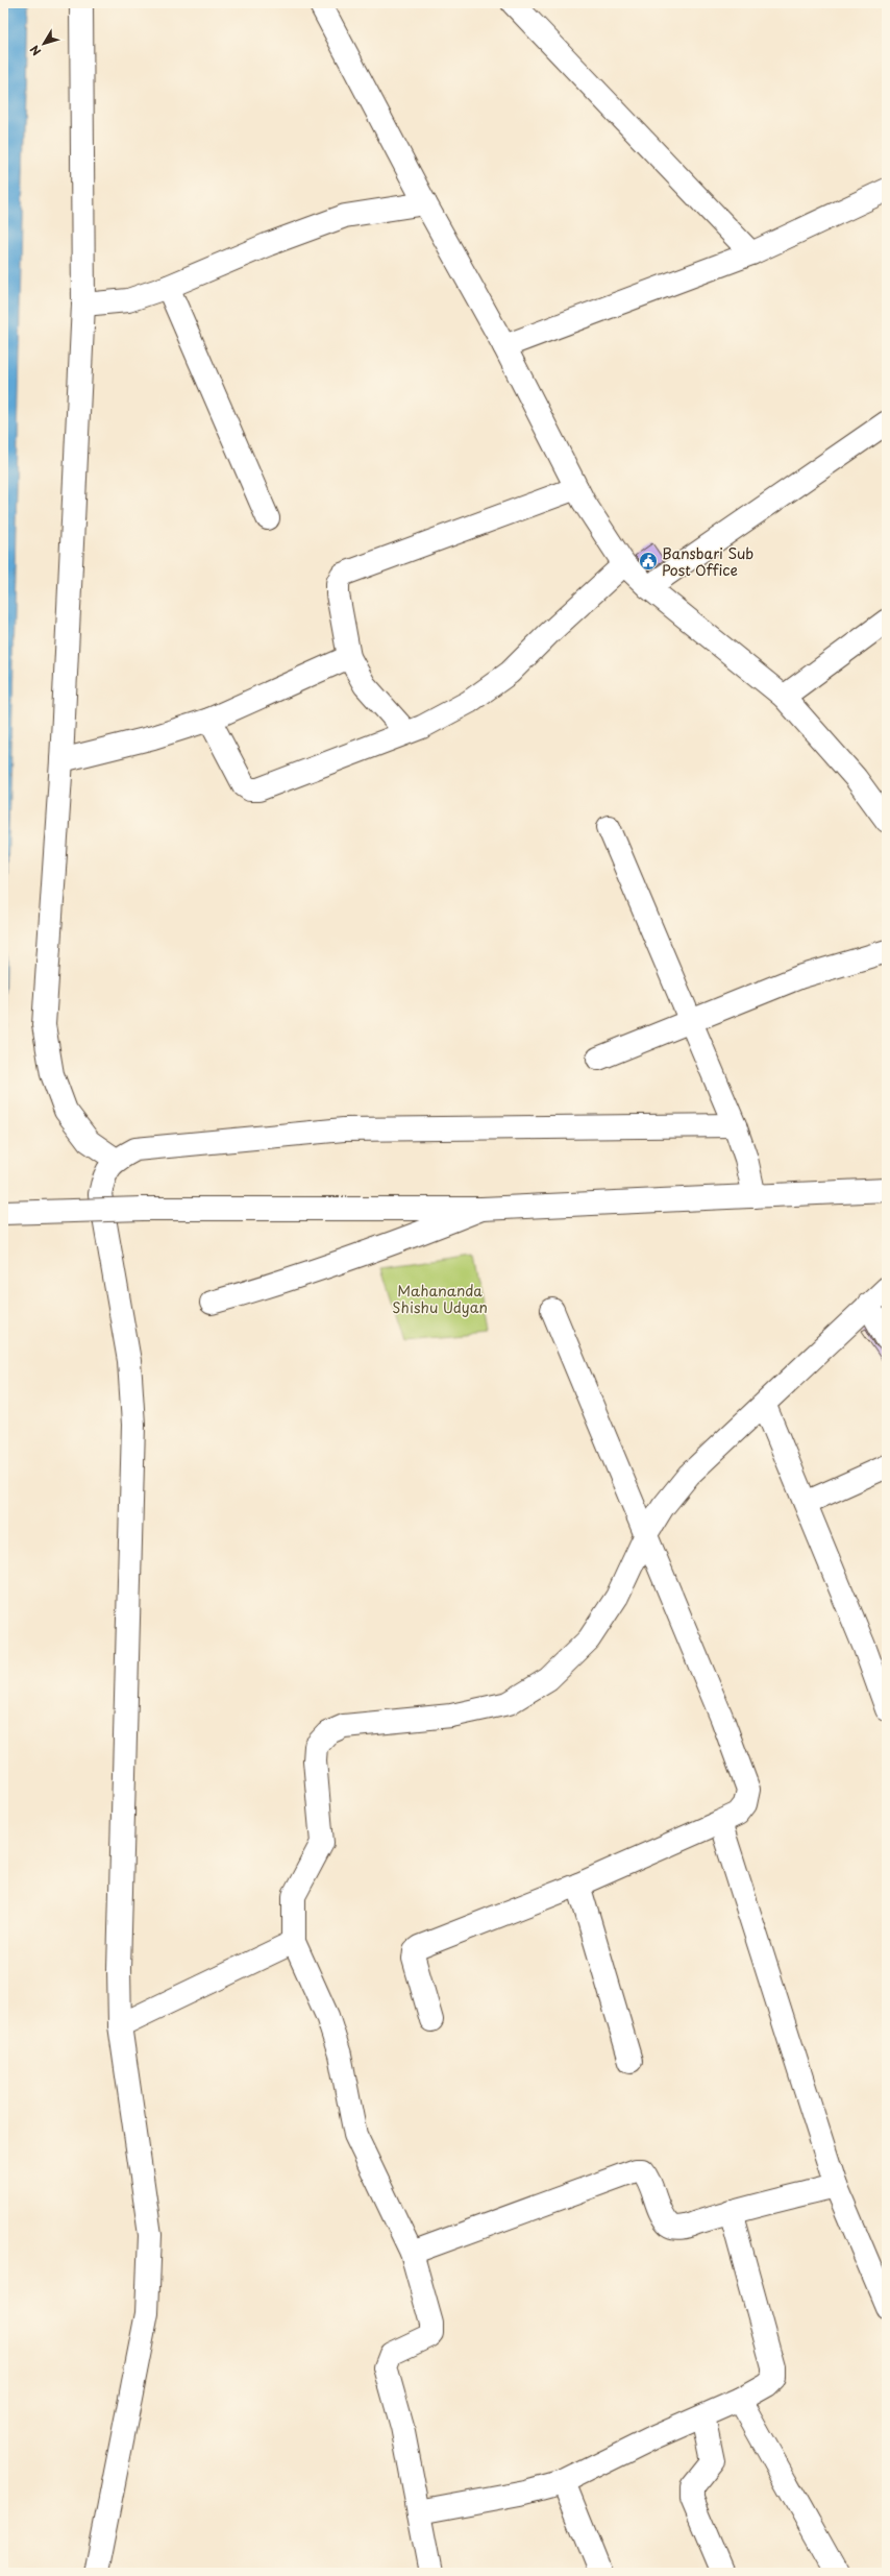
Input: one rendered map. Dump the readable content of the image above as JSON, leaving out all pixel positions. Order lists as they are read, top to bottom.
{
  "parks": ["Mahananda Shishu Udyan"],
  "places": {
    "public building": ["Bansbari Sub Post Office"]
  },
  "north": "bottom left"
}
